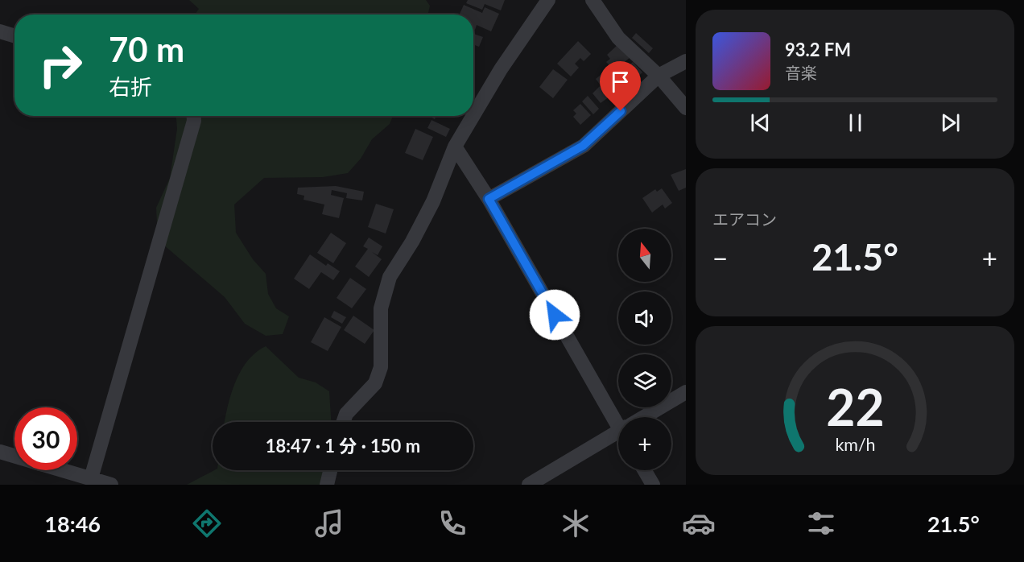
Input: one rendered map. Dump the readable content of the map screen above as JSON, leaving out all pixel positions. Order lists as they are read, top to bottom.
{
  "north": "top",
  "page": {
    "turn": ["70 m", "右折"],
    "song": ["93.2 FM", "音楽"],
    "tile": "エアコン",
    "map_buttons": "+",
    "heat": ["−", "21.5°", "+"],
    "limit": "30",
    "trip": "18:47 · 1 分 · 150 m",
    "tabs": ["18:46", "21.5°"],
    "gauge": ["22", "km/h"]
  }
}
